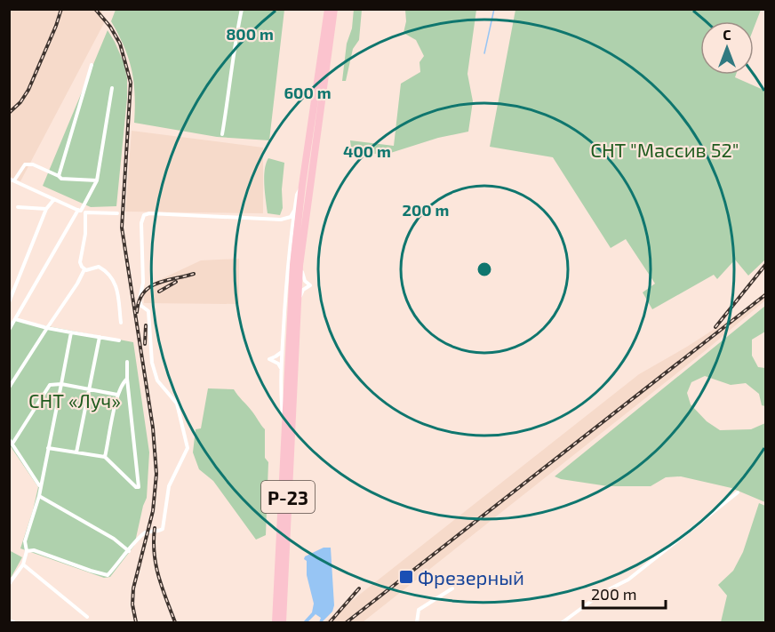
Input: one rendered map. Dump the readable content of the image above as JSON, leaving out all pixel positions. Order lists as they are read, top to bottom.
{
  "streets": {
    "highway": ["Р-23"]
  },
  "parks": ["СНТ \"Массив 52\"", "СНТ «Луч»"],
  "places": {
    "transit": ["Фрезерный"]
  },
  "scale_bar": "200 m",
  "north": "top",
  "rings": [
    "800 m",
    "600 m",
    "400 m",
    "200 m"
  ]
}
